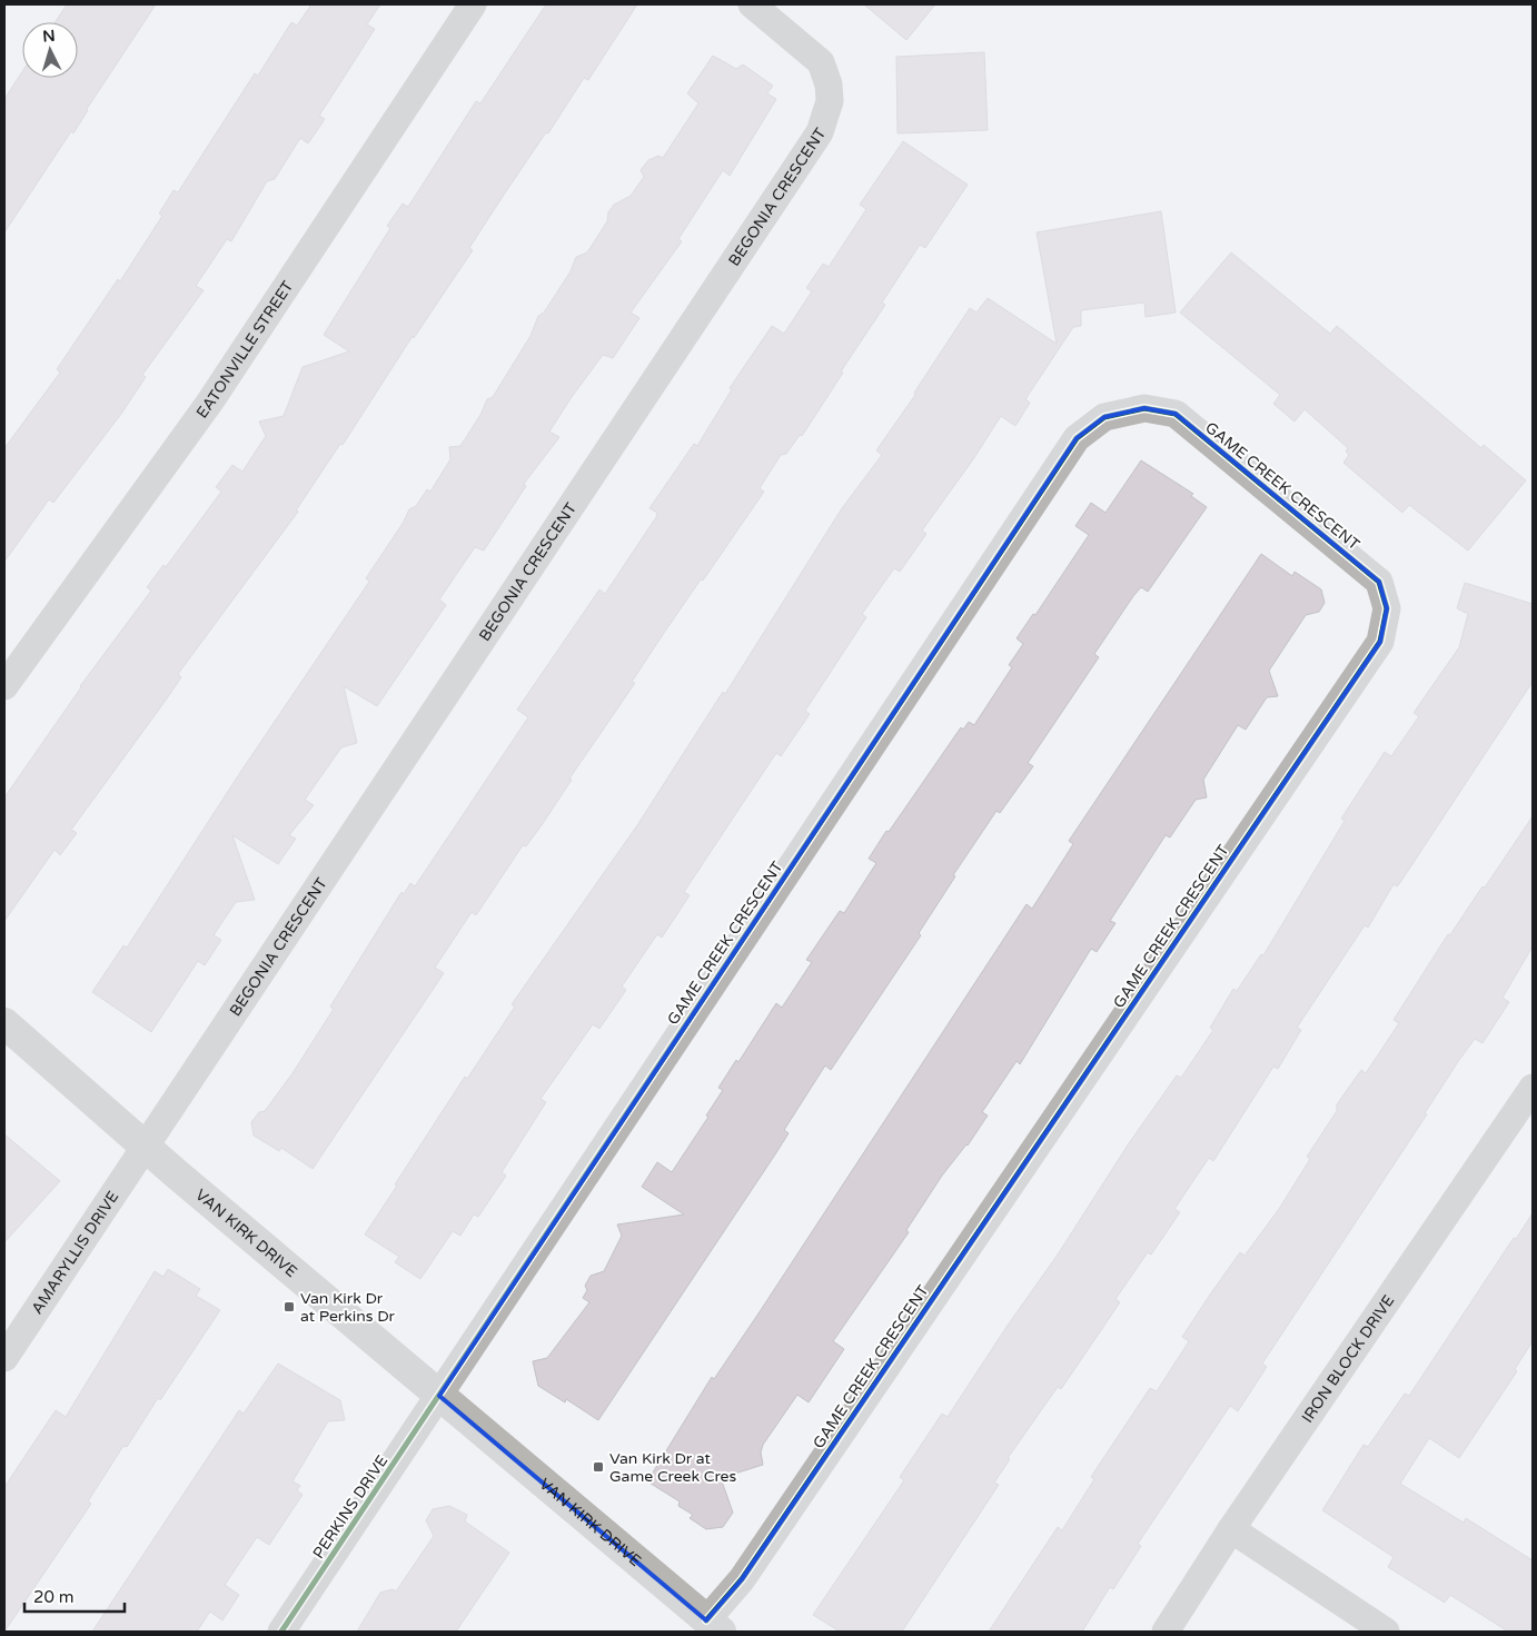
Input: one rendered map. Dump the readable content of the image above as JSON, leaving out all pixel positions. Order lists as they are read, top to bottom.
{
  "streets": {
    "street": [
      "BEGONIA CRESCENT",
      "EATONVILLE STREET",
      "GAME CREEK CRESCENT",
      "VAN KIRK DRIVE",
      "AMARYLLIS DRIVE",
      "IRON BLOCK DRIVE",
      "PERKINS DRIVE"
    ]
  },
  "crossings": [
    ["BEGONIA CRESCENT", "VAN KIRK DRIVE"],
    ["BEGONIA CRESCENT", "AMARYLLIS DRIVE"],
    ["GAME CREEK CRESCENT", "VAN KIRK DRIVE"],
    ["GAME CREEK CRESCENT", "PERKINS DRIVE"],
    ["VAN KIRK DRIVE", "AMARYLLIS DRIVE"],
    ["VAN KIRK DRIVE", "PERKINS DRIVE"]
  ],
  "places": {
    "transit": ["Van Kirk Dr at Perkins Dr", "Van Kirk Dr at Game Creek Cres"]
  },
  "scale_bar": "20 m",
  "north": "top"
}
